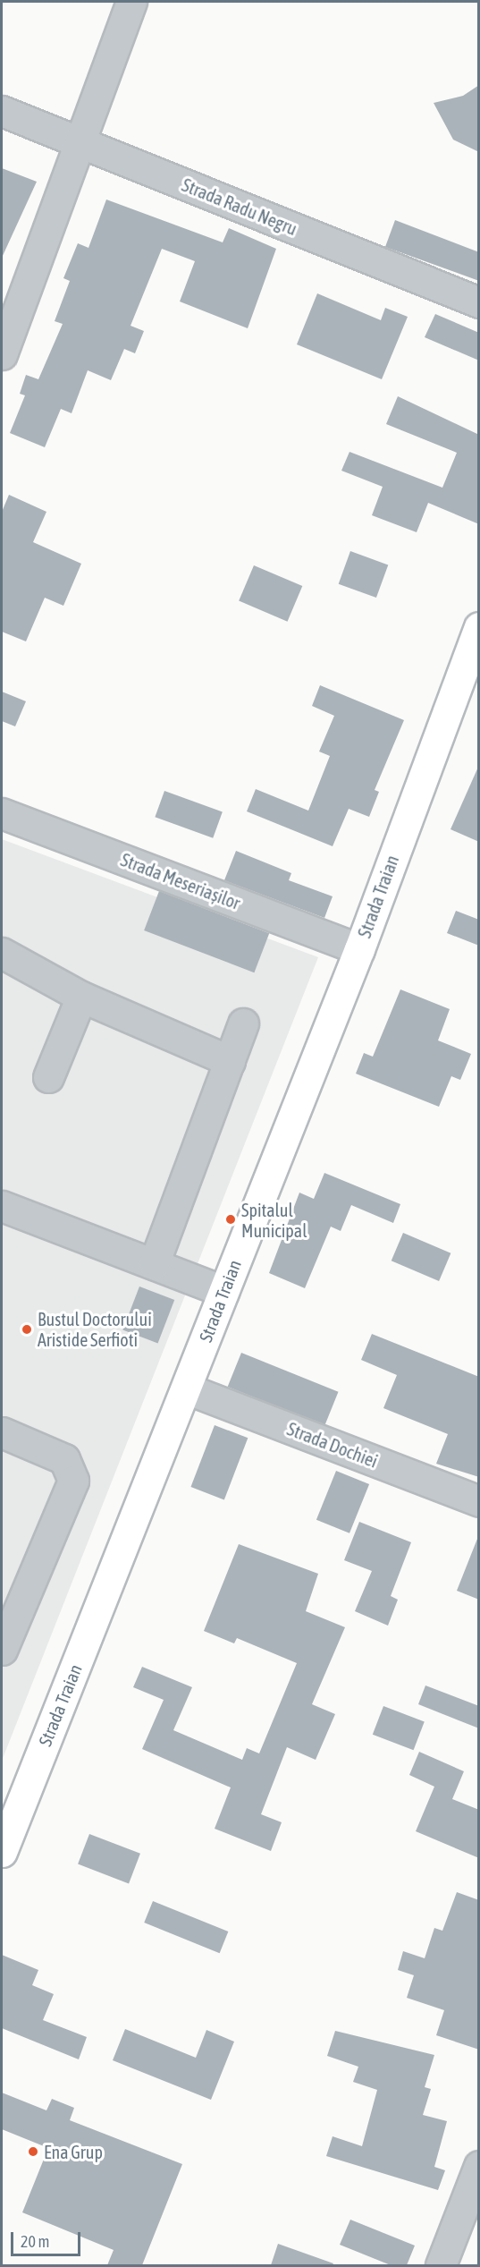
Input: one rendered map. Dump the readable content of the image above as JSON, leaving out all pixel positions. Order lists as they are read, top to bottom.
{
  "streets": {
    "main road": ["Strada Traian"],
    "street": ["Strada Radu Negru", "Strada Meseriașilor", "Strada Dochiei"]
  },
  "crossings": [
    ["Strada Meseriașilor", "Strada Traian"],
    ["Strada Traian", "Strada Dochiei"]
  ],
  "places": ["Spitalul Municipal", "Bustul Doctorului Aristide Serfioti", "Ena Grup"],
  "scale_bar": "20 m"
}
